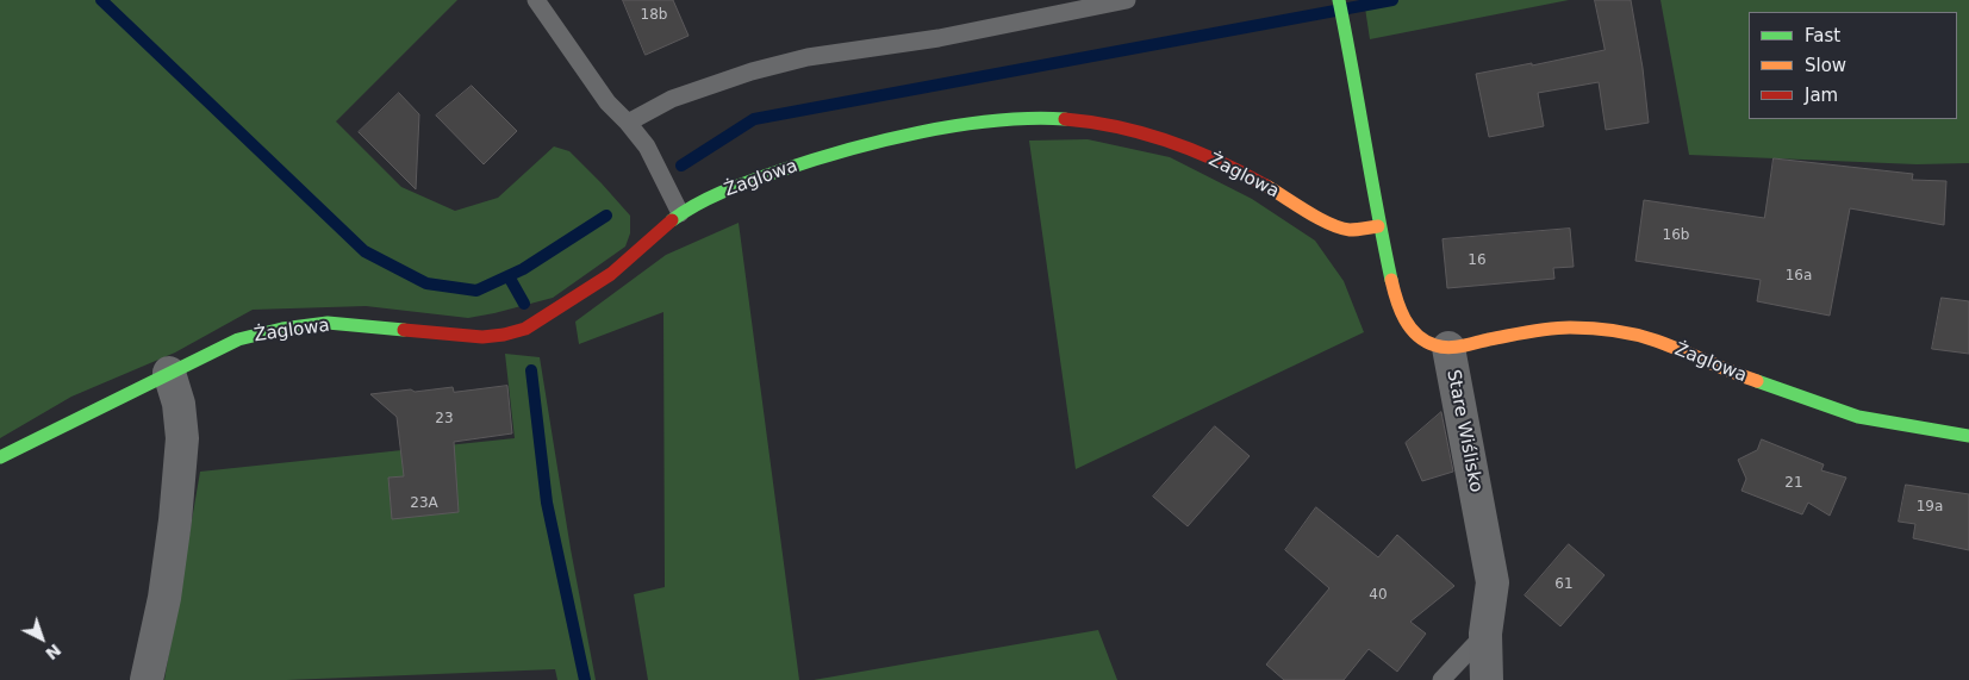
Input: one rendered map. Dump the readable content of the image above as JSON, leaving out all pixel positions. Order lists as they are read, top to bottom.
{
  "streets": {
    "street": ["Żaglowa", "Stare Wiślisko"]
  },
  "crossings": [
    ["Żaglowa", "Stare Wiślisko"]
  ],
  "house_numbers": [
    "18b",
    "16b",
    "16",
    "16a",
    "23",
    "21",
    "23A",
    "19a",
    "61",
    "40"
  ],
  "legend": ["Fast", "Slow", "Jam"],
  "north": "bottom right"
}
